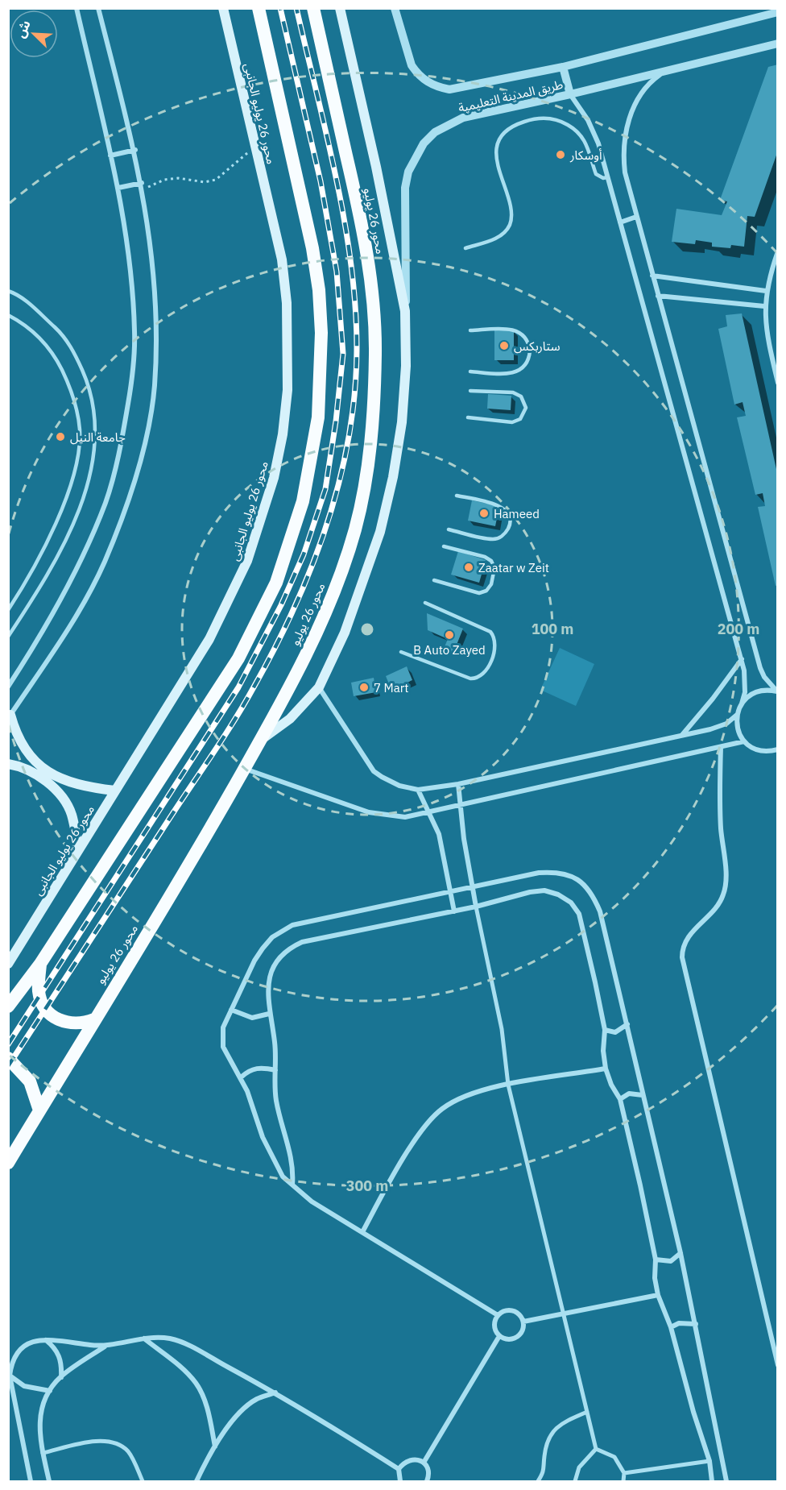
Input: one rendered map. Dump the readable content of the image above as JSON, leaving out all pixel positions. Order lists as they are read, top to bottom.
{
  "streets": {
    "highway": ["محور 26 يوليو"],
    "main road": ["محور 26 يوليو الجانبى"],
    "street": ["طريق المدينة التعليمية"]
  },
  "places": [
    "أوسكار",
    "ستاربكس",
    "جامعة النيل",
    "Hameed",
    "Zaatar w Zeit",
    "B Auto Zayed",
    "7 Mart"
  ],
  "north": "top left",
  "rings": ["100 m", "200 m", "300 m"]
}
